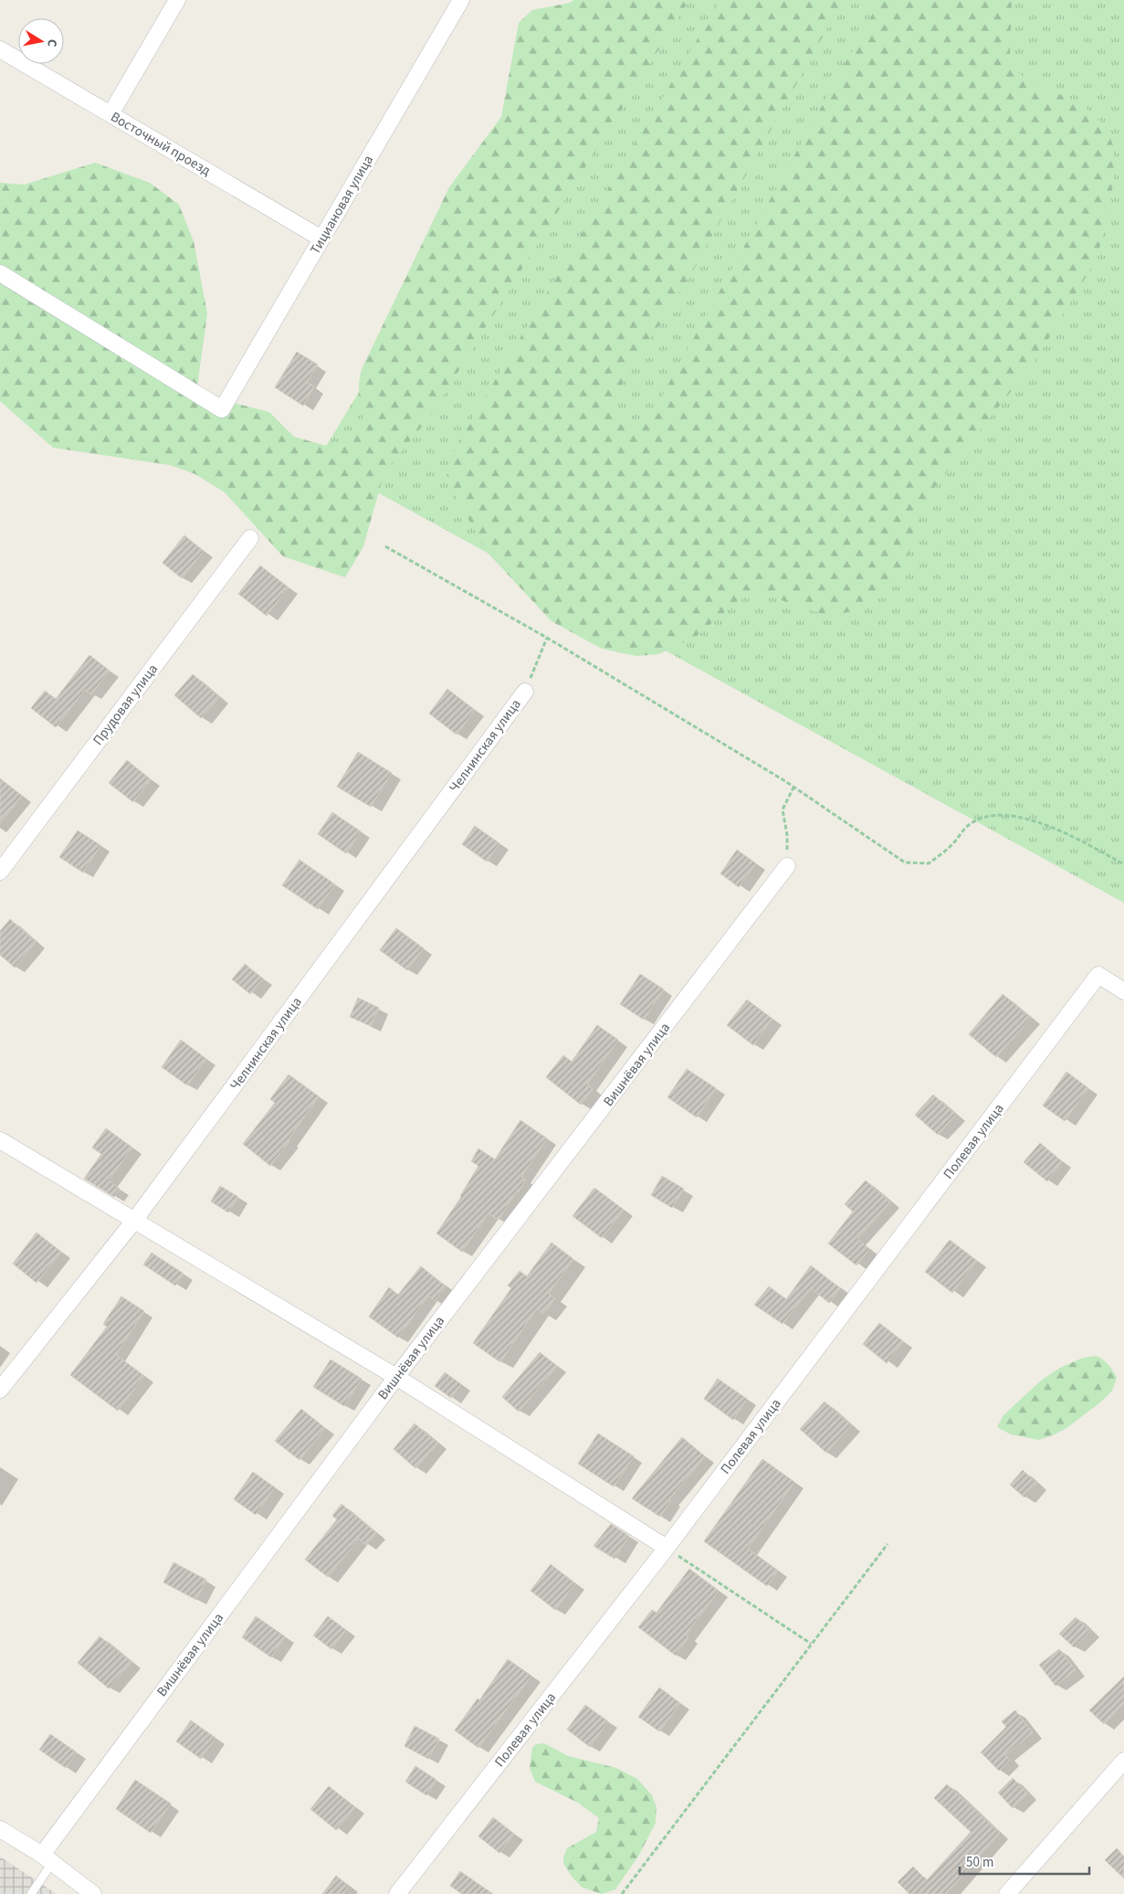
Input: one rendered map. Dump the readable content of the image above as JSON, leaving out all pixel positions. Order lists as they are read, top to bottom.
{
  "streets": {
    "street": [
      "Восточный проезд",
      "Тициановая улица",
      "Прудовая улица",
      "Челнинская улица",
      "Вишнёвая улица",
      "Полевая улица"
    ]
  },
  "crossings": [
    ["Восточный проезд", "Тициановая улица"]
  ],
  "scale_bar": "50 m",
  "north": "right"
}
